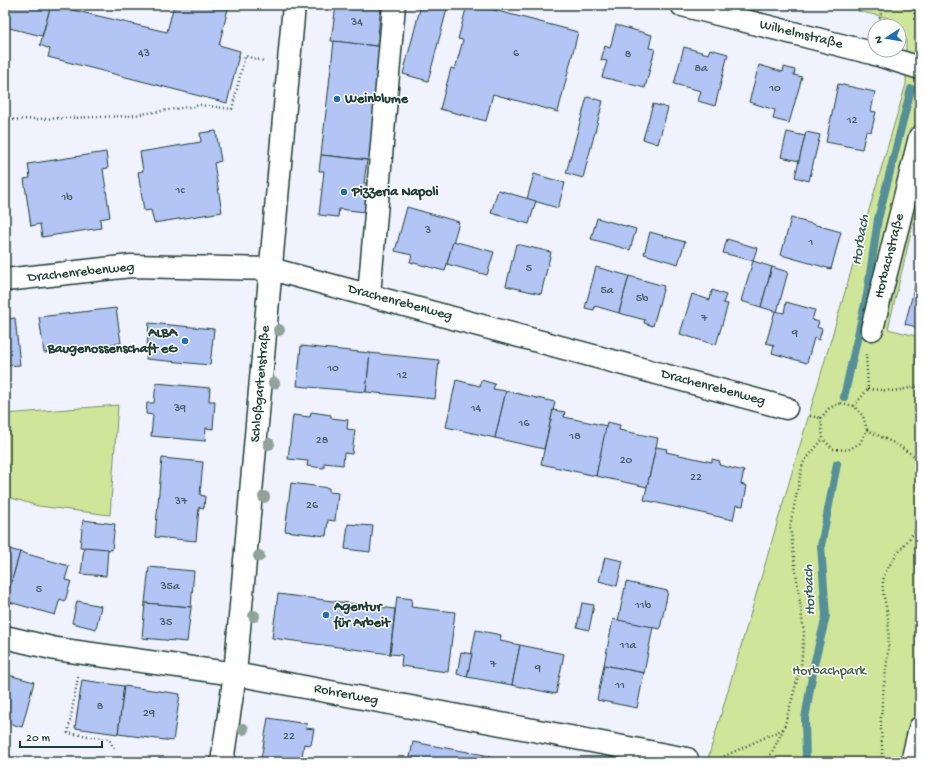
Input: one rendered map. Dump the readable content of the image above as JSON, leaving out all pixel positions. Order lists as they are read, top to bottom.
{
  "streets": {
    "street": [
      "Wilhelmstraße",
      "Horbachstraße",
      "Drachenrebenweg",
      "Schloßgartenstraße",
      "Rohrerweg"
    ]
  },
  "crossings": [
    ["Drachenrebenweg", "Schloßgartenstraße"],
    ["Schloßgartenstraße", "Rohrerweg"]
  ],
  "water": ["Horbach"],
  "parks": ["Horbachpark"],
  "places": [
    "Weinblume",
    "Pizzeria Napoli",
    "ALBA Baugenossenschaft eG",
    "Agentur für Arbeit"
  ],
  "house_numbers": [
    "34",
    "43",
    "6",
    "8",
    "8a",
    "10",
    "12",
    "1c",
    "1b",
    "3",
    "1",
    "5",
    "5a",
    "5b",
    "7",
    "9",
    "10",
    "12",
    "39",
    "14",
    "16",
    "18",
    "28",
    "20",
    "22",
    "37",
    "26",
    "35a",
    "5",
    "11b",
    "35",
    "11a",
    "7",
    "9",
    "11",
    "8",
    "29",
    "22"
  ],
  "scale_bar": "20 m",
  "north": "left"
}
